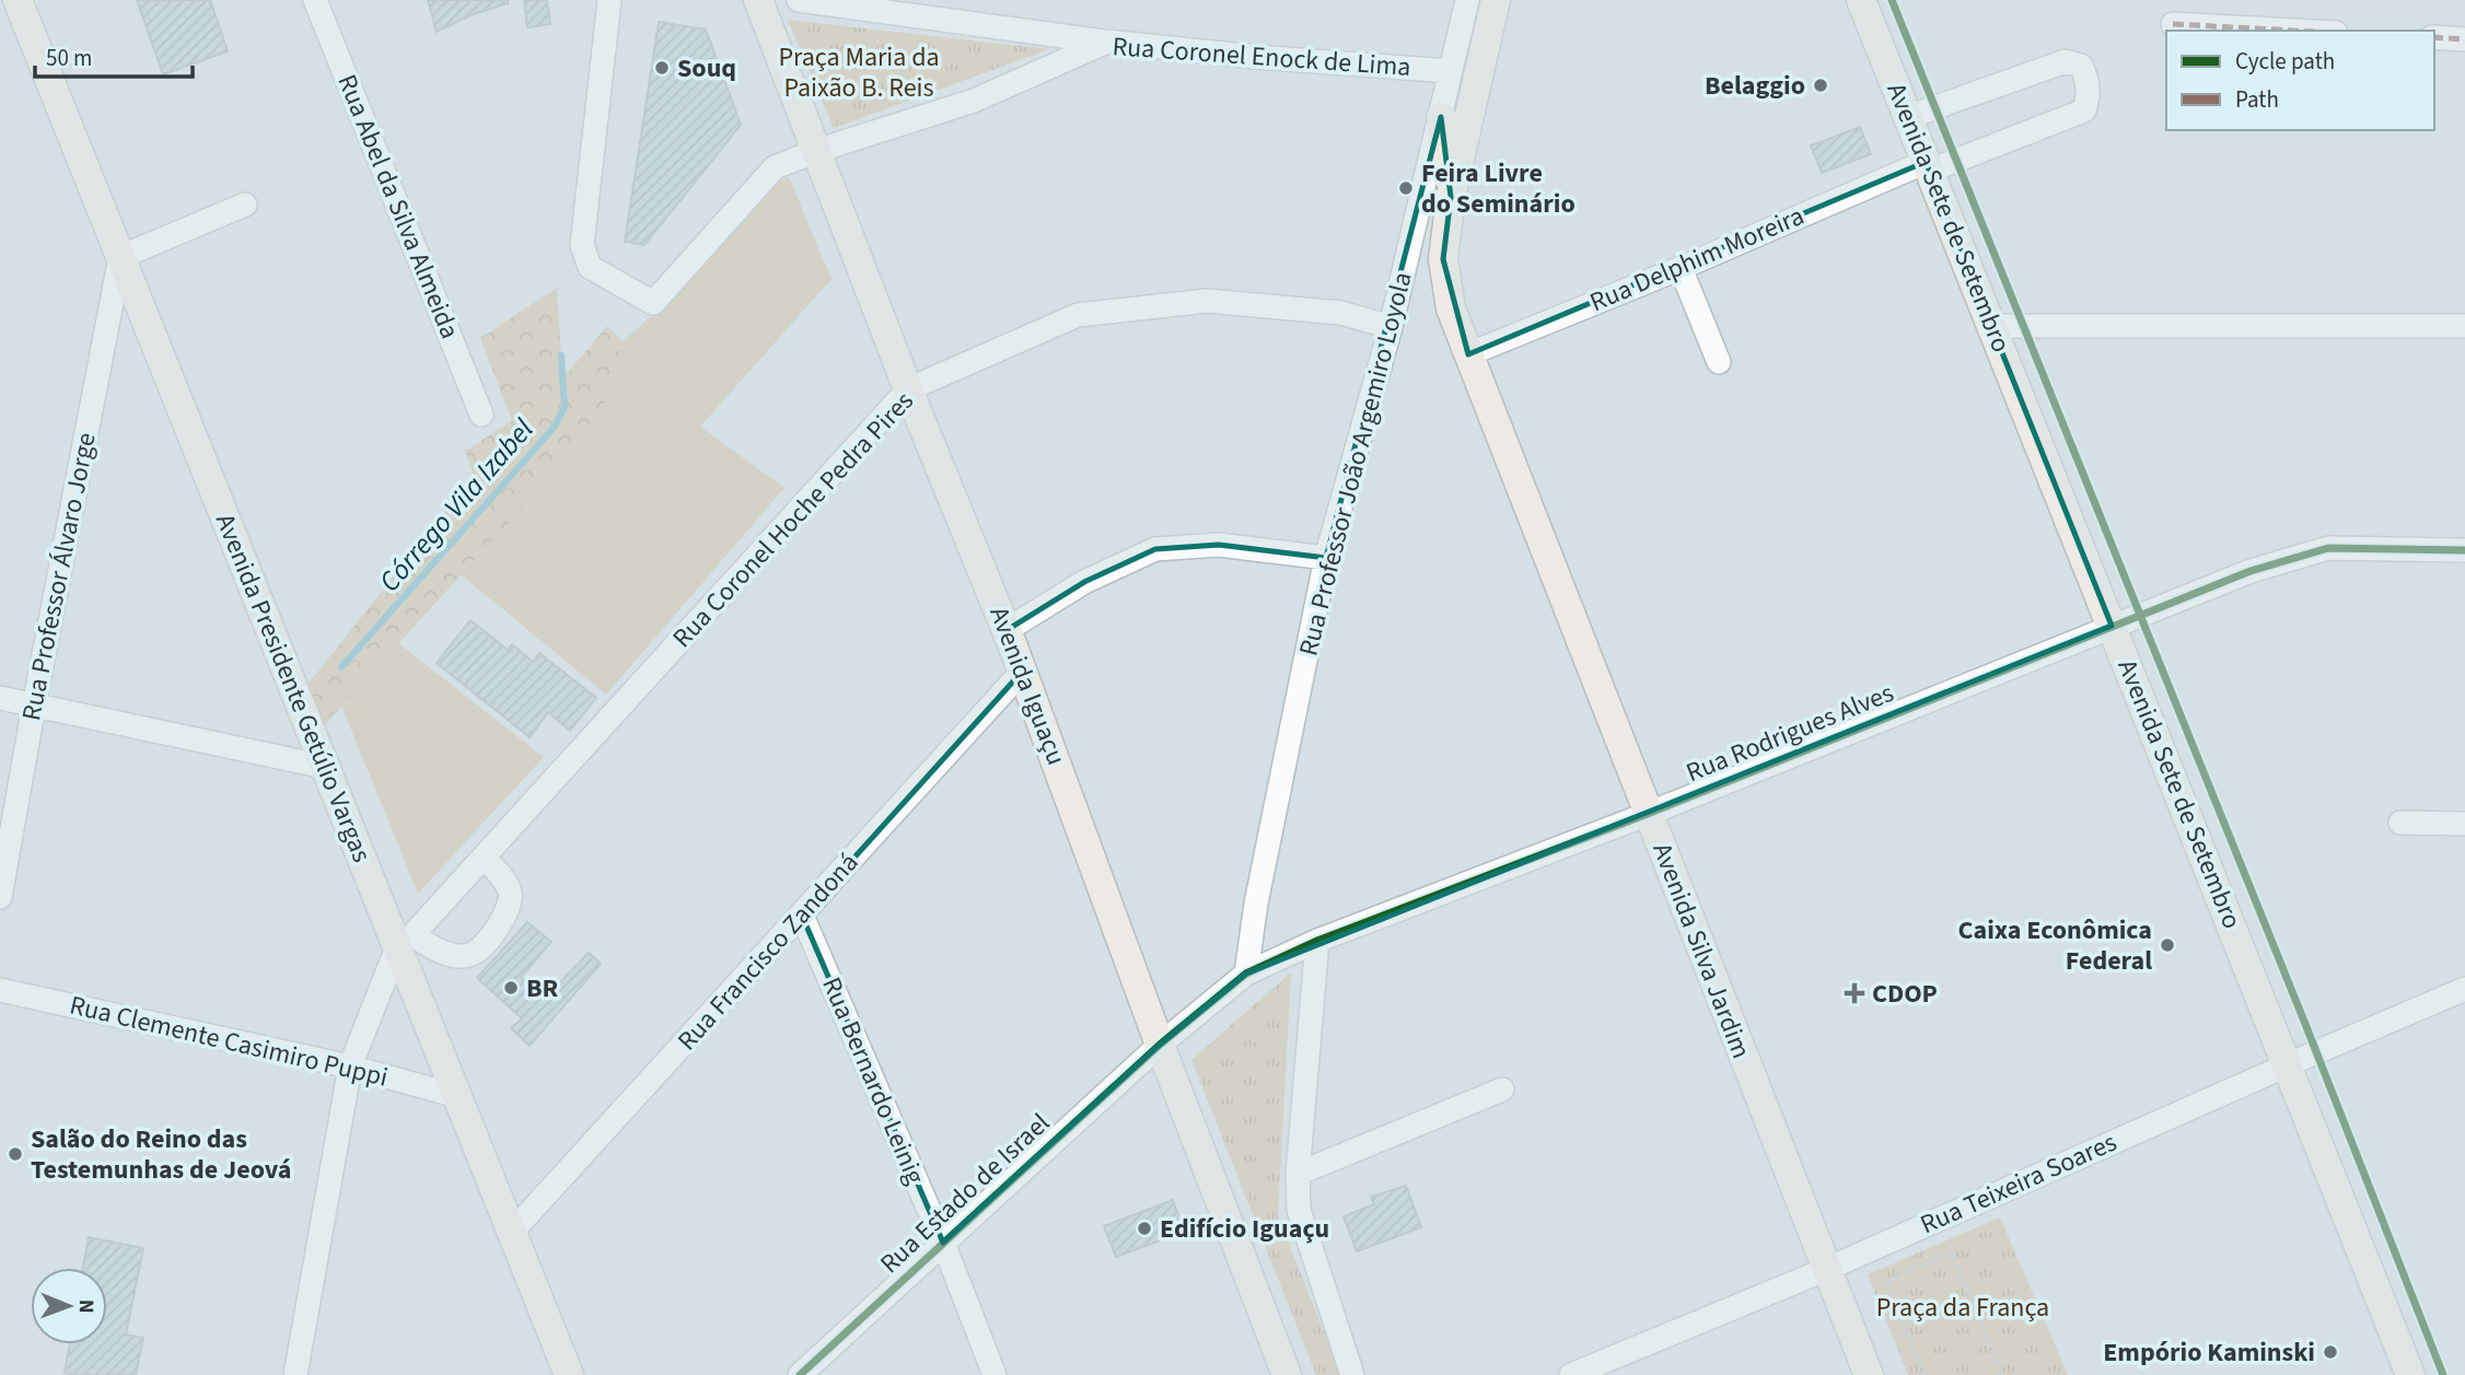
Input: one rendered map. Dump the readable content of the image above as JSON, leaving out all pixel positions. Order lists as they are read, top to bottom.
{
  "streets": {
    "main road": [
      "Avenida Sete de Setembro",
      "Rua Professor João Argemiro Loyola",
      "Avenida Iguaçu",
      "Avenida Presidente Getúlio Vargas",
      "Avenida Silva Jardim"
    ],
    "street": [
      "Rua Coronel Enock de Lima",
      "Rua Abel da Silva Almeida",
      "Rua Delphim Moreira",
      "Rua Coronel Hoche Pedra Pires",
      "Rua Professor Álvaro Jorge",
      "Rua Rodrigues Alves",
      "Rua Francisco Zandoná",
      "Rua Clemente Casimiro Puppi",
      "Rua Bernardo Leinig",
      "Rua Teixeira Soares",
      "Rua Estado de Israel"
    ]
  },
  "crossings": [
    ["Rua Coronel Enock de Lima", "Rua Professor João Argemiro Loyola"],
    ["Rua Coronel Enock de Lima", "Avenida Iguaçu"],
    ["Avenida Sete de Setembro", "Rua Delphim Moreira"],
    ["Avenida Sete de Setembro", "Rua Rodrigues Alves"],
    ["Avenida Sete de Setembro", "Rua Teixeira Soares"],
    ["Rua Delphim Moreira", "Rua Professor João Argemiro Loyola"],
    ["Rua Delphim Moreira", "Avenida Silva Jardim"],
    ["Rua Professor João Argemiro Loyola", "Rua Coronel Hoche Pedra Pires"],
    ["Rua Professor João Argemiro Loyola", "Rua Rodrigues Alves"],
    ["Rua Professor João Argemiro Loyola", "Avenida Silva Jardim"],
    ["Rua Coronel Hoche Pedra Pires", "Avenida Iguaçu"],
    ["Rua Coronel Hoche Pedra Pires", "Avenida Presidente Getúlio Vargas"],
    ["Rua Professor Álvaro Jorge", "Avenida Presidente Getúlio Vargas"],
    ["Avenida Iguaçu", "Rua Rodrigues Alves"],
    ["Avenida Iguaçu", "Rua Francisco Zandoná"],
    ["Avenida Iguaçu", "Rua Estado de Israel"],
    ["Avenida Presidente Getúlio Vargas", "Rua Francisco Zandoná"],
    ["Avenida Presidente Getúlio Vargas", "Rua Clemente Casimiro Puppi"],
    ["Rua Rodrigues Alves", "Avenida Silva Jardim"],
    ["Rua Rodrigues Alves", "Rua Estado de Israel"],
    ["Avenida Silva Jardim", "Rua Teixeira Soares"],
    ["Rua Francisco Zandoná", "Rua Bernardo Leinig"],
    ["Rua Bernardo Leinig", "Rua Estado de Israel"]
  ],
  "water": ["Córrego Vila Izabel"],
  "parks": ["Praça Maria da Paixão B. Reis", "Praça da França"],
  "places": {
    "other": [
      "Souq",
      "Belaggio",
      "Feira Livre do Seminário",
      "Caixa Econômica Federal",
      "BR",
      "Salão do Reino das Testemunhas de Jeová",
      "Edifício Iguaçu",
      "Empório Kaminski"
    ],
    "health": ["CDOP"]
  },
  "legend": ["Cycle path", "Path"],
  "scale_bar": "50 m",
  "north": "right"
}
